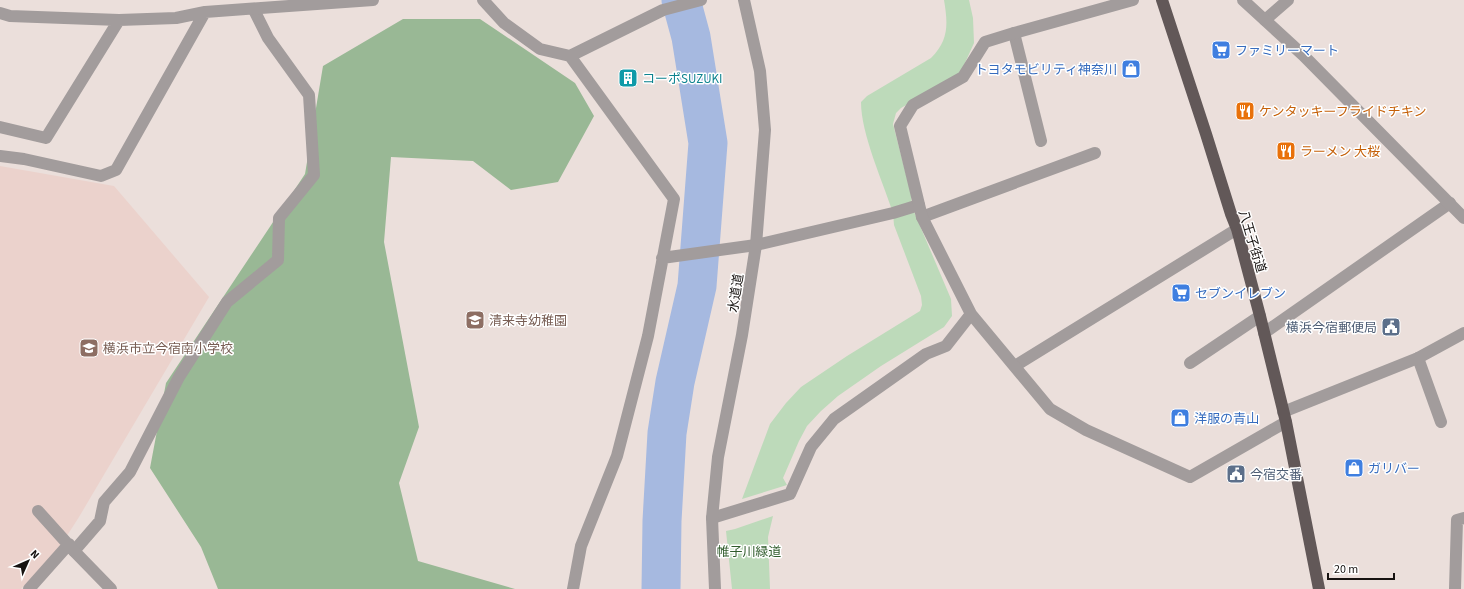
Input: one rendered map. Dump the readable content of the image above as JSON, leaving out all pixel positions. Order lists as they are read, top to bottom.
{
  "streets": {
    "highway": ["八王子街道"],
    "street": ["水道道"]
  },
  "parks": ["帷子川緑道"],
  "places": {
    "supermarket": ["ファミリーマート", "セブンイレブン"],
    "shop": ["トヨタモビリティ神奈川", "洋服の青山", "ガリバー"],
    "building": ["コーポSUZUKI"],
    "restaurant": ["ケンタッキーフライドチキン", "ラーメン 大桜"],
    "school or university": ["清来寺幼稚園", "横浜市立今宿南小学校"],
    "public building": ["横浜今宿郵便局", "今宿交番"]
  },
  "scale_bar": "20 m",
  "north": "top right"
}
